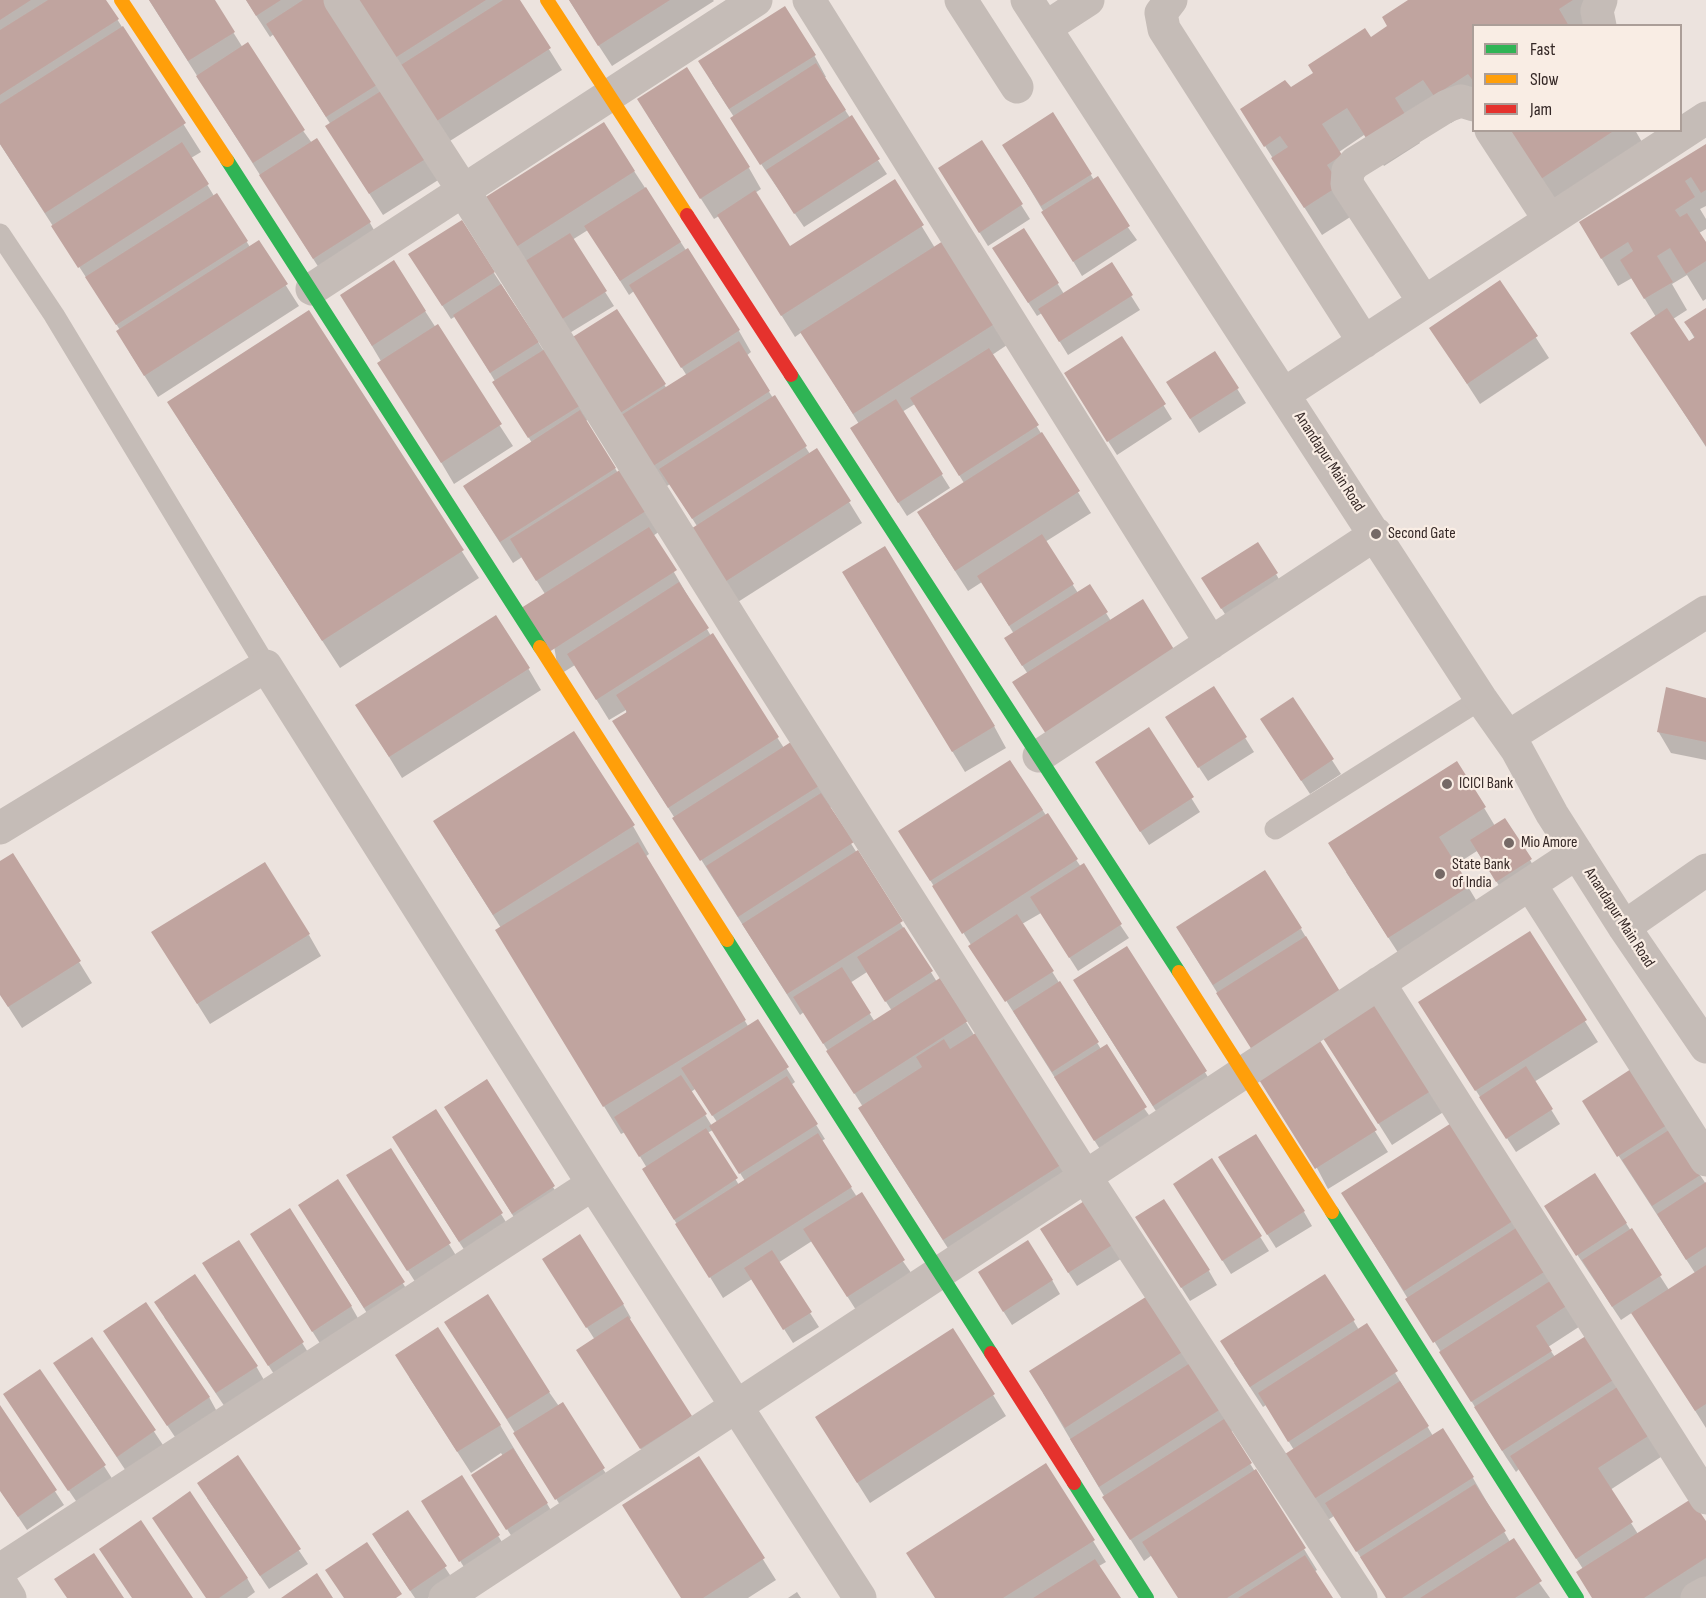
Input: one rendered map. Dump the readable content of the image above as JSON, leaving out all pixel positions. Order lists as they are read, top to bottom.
{
  "streets": {
    "street": ["Anandapur Main Road"]
  },
  "places": [
    "Second Gate",
    "ICICI Bank",
    "Mio Amore",
    "State Bank of India"
  ],
  "legend": ["Fast", "Slow", "Jam"]
}
